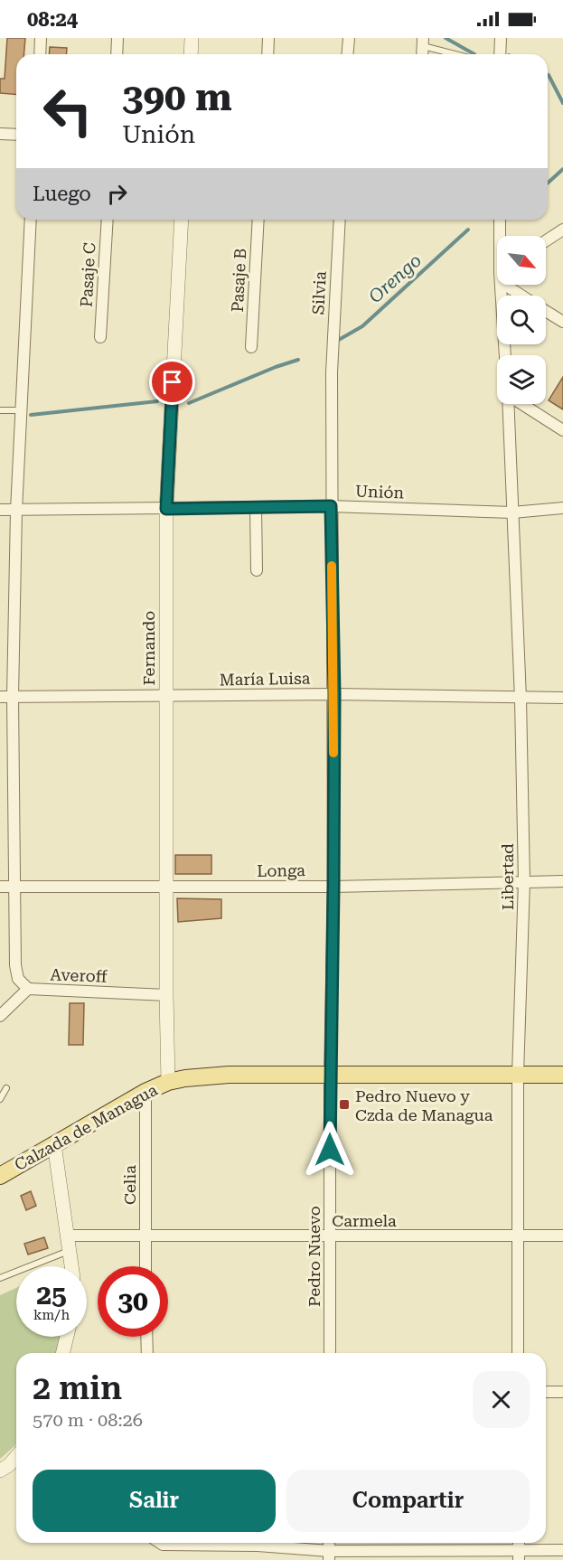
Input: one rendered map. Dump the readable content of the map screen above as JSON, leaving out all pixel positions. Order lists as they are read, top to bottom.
{
  "streets": {
    "main road": ["Calzada de Managua"],
    "street": [
      "Pasaje C",
      "Pasaje B",
      "Silvia",
      "Unión",
      "Fernando",
      "María Luisa",
      "Longa",
      "Libertad",
      "Averoff",
      "Celia",
      "Carmela",
      "Pedro Nuevo"
    ]
  },
  "crossings": [
    ["Silvia", "Pedro Nuevo"],
    ["Unión", "Fernando"],
    ["Unión", "Libertad"],
    ["Unión", "Pedro Nuevo"],
    ["Fernando", "María Luisa"],
    ["Fernando", "Longa"],
    ["Fernando", "Averoff"],
    ["Fernando", "Calzada de Managua"],
    ["María Luisa", "Libertad"],
    ["María Luisa", "Pedro Nuevo"],
    ["Longa", "Libertad"],
    ["Longa", "Pedro Nuevo"],
    ["Libertad", "Calzada de Managua"],
    ["Libertad", "Carmela"],
    ["Calzada de Managua", "Celia"],
    ["Calzada de Managua", "Pedro Nuevo"],
    ["Celia", "Carmela"],
    ["Carmela", "Pedro Nuevo"]
  ],
  "water": ["Orengo"],
  "places": {
    "transit": ["Pedro Nuevo y Czda de Managua"]
  },
  "north": "bottom right",
  "page": {
    "status": "08:24",
    "turn": ["390 m", "Unión"],
    "then": "Luego",
    "speed": "25 km/h",
    "limit": "30",
    "heading": ["2 min", "570 m · 08:26"],
    "buttons": ["Salir", "Compartir"]
  }
}
